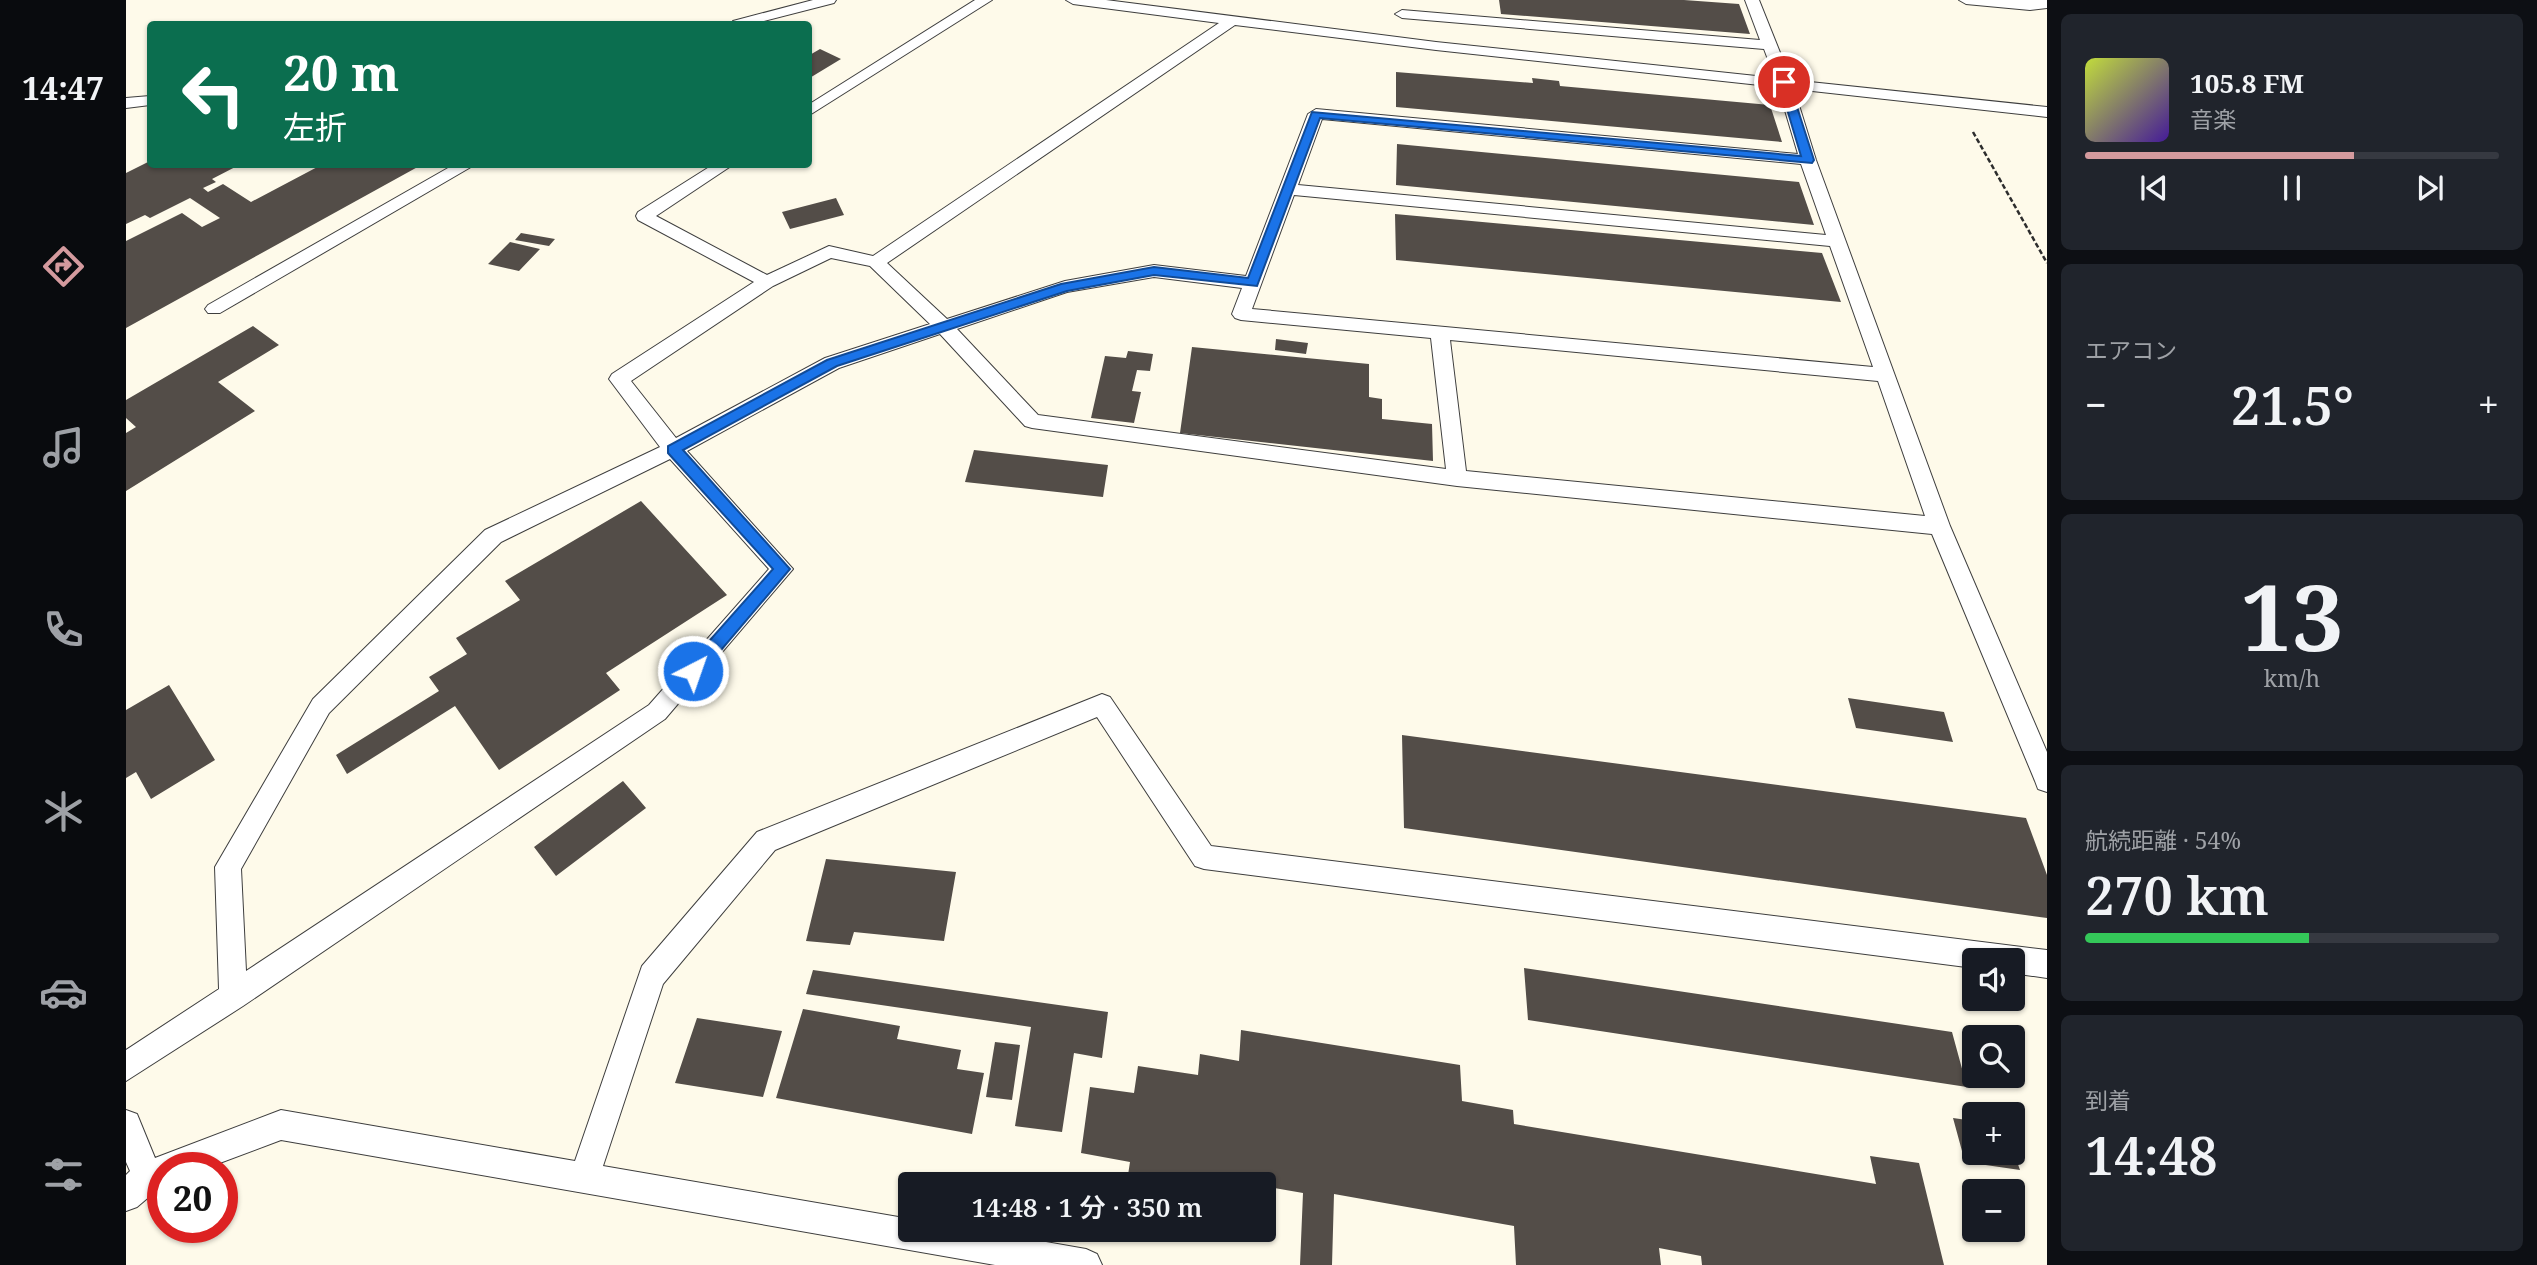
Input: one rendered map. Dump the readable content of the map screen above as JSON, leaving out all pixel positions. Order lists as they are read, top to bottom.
{
  "page": {
    "tabs": "14:47",
    "turn": ["20 m", "左折"],
    "song": ["105.8 FM", "音楽"],
    "tile": [
      "エアコン",
      ["13", "km/h"],
      ["航続距離 · 54%", "270 km"],
      ["到着", "14:48"]
    ],
    "heat": ["−", "21.5°", "+"],
    "map_buttons": ["+", "−"],
    "limit": "20",
    "trip": "14:48 · 1 分 · 350 m"
  }
}
